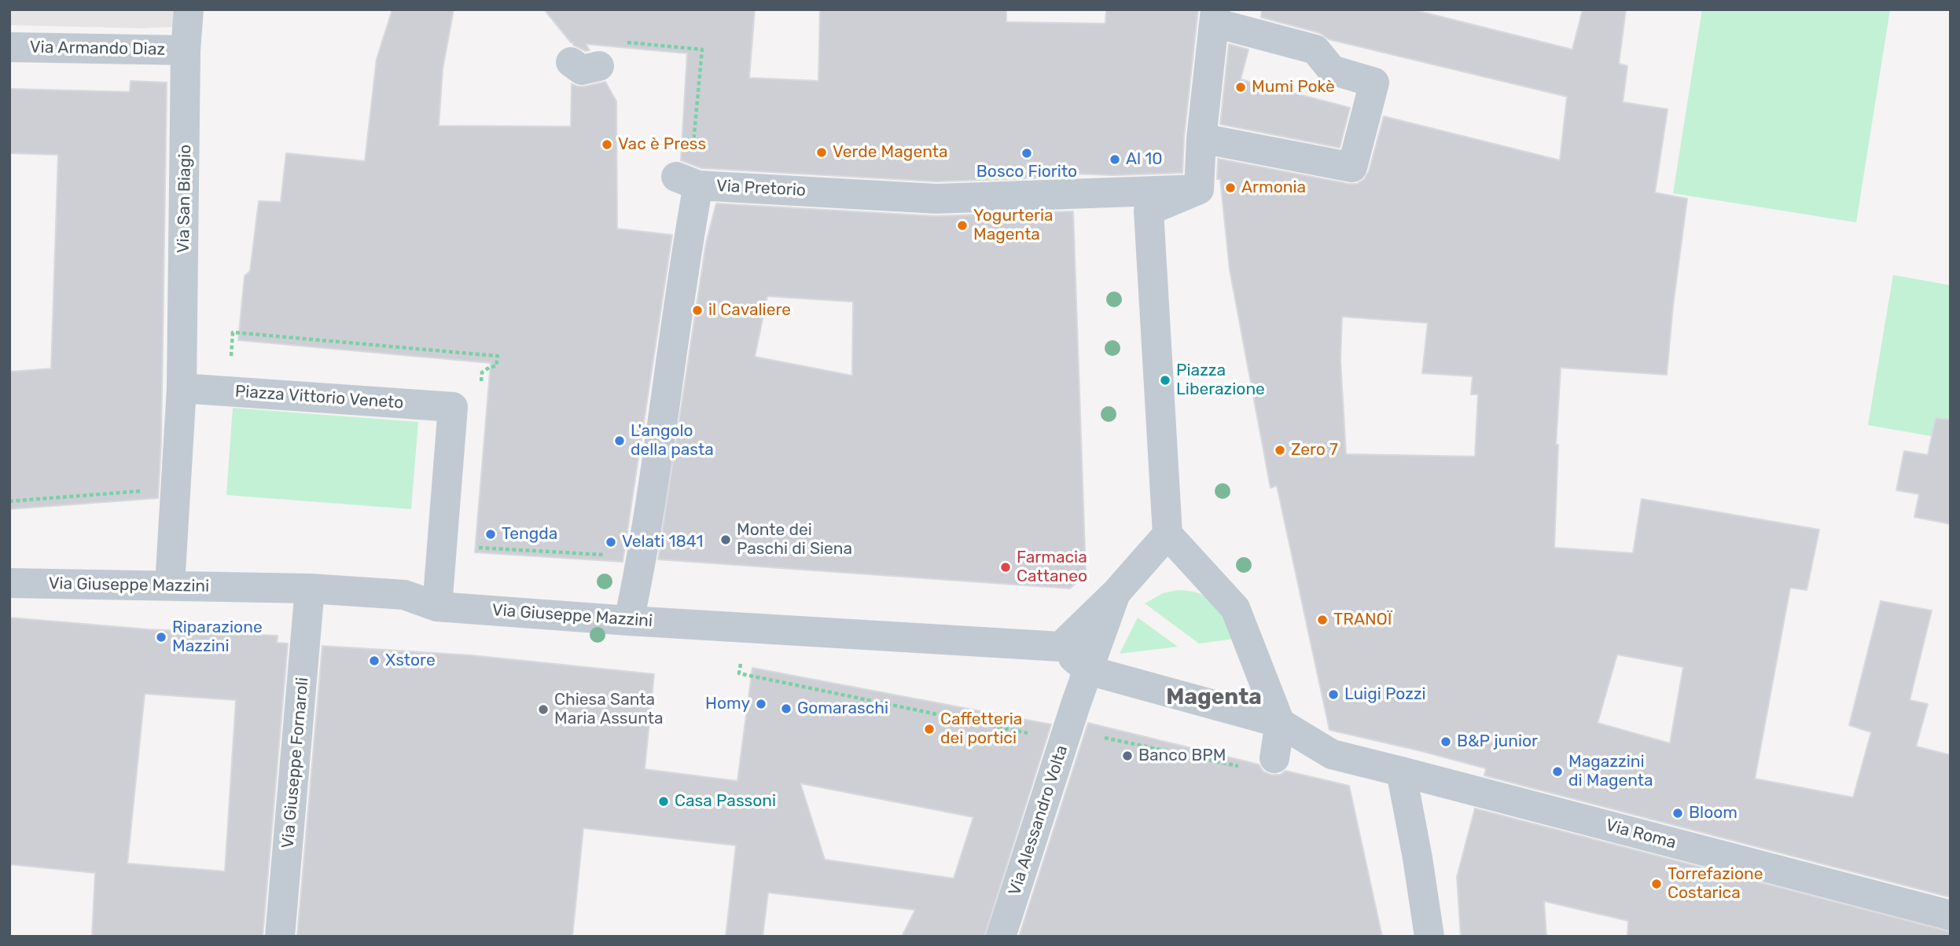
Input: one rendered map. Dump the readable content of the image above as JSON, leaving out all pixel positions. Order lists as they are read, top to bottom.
{
  "streets": {
    "street": [
      "Via Armando Diaz",
      "Via Pretorio",
      "Via San Biagio",
      "Piazza Vittorio Veneto",
      "Via Giuseppe Mazzini",
      "Via Giuseppe Fornaroli",
      "Via Alessandro Volta",
      "Via Roma"
    ]
  },
  "crossings": [
    ["Via Armando Diaz", "Via San Biagio"],
    ["Via Pretorio", "Via Giuseppe Mazzini"],
    ["Via San Biagio", "Piazza Vittorio Veneto"],
    ["Piazza Vittorio Veneto", "Via Giuseppe Mazzini"],
    ["Via Giuseppe Mazzini", "Via Giuseppe Fornaroli"]
  ],
  "districts": ["Magenta"],
  "places": [
    "Mumi Pokè",
    "Vac è Press",
    "Verde Magenta",
    "Bosco Fiorito",
    "Al 10",
    "Armonia",
    "Yogurteria Magenta",
    "il Cavaliere",
    "Piazza Liberazione",
    "L'angolo della pasta",
    "Zero 7",
    "Tengda",
    "Monte dei Paschi di Siena",
    "Velati 1841",
    "Farmacia Cattaneo",
    "TRANOÏ",
    "Riparazione Mazzini",
    "Xstore",
    "Luigi Pozzi",
    "Homy",
    "Gomaraschi",
    "Chiesa Santa Maria Assunta",
    "Caffetteria dei portici",
    "B&P junior",
    "Banco BPM",
    "Magazzini di Magenta",
    "Casa Passoni",
    "Bloom",
    "Torrefazione Costarica"
  ]
}
